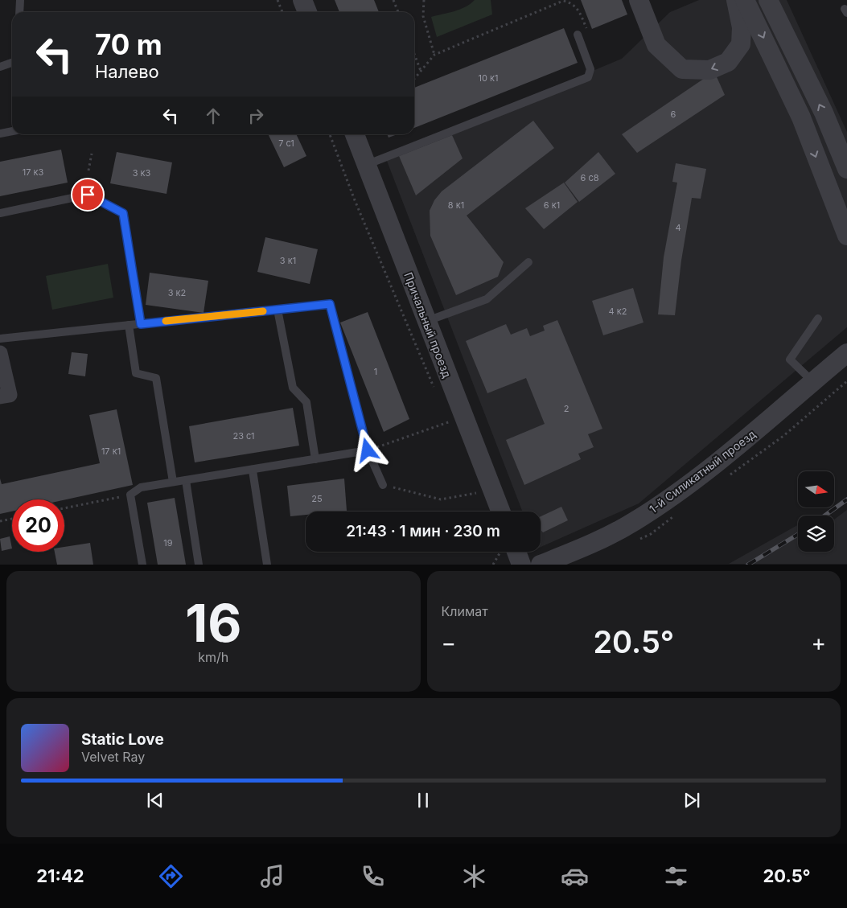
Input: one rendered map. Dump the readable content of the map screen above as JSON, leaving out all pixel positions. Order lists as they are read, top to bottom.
{
  "streets": {
    "street": ["Причальный проезд", "1-й Силикатный проезд"]
  },
  "house_numbers": [
    "10 к1",
    "6",
    "7 с1",
    "17 к3",
    "3 к3",
    "6 с8",
    "8 к1",
    "6 к1",
    "4",
    "3 к1",
    "3 к2",
    "4 к2",
    "1",
    "2",
    "23 c1",
    "17 к1",
    "25",
    "19"
  ],
  "north": "right",
  "page": {
    "turn": ["70 m", "Налево"],
    "limit": "20",
    "trip": "21:43 · 1 мин · 230 m",
    "tile": [
      ["16", "km/h"],
      "Климат"
    ],
    "heat": ["−", "20.5°", "+"],
    "song": ["Static Love", "Velvet Ray"],
    "tabs": ["21:42", "20.5°"]
  }
}
